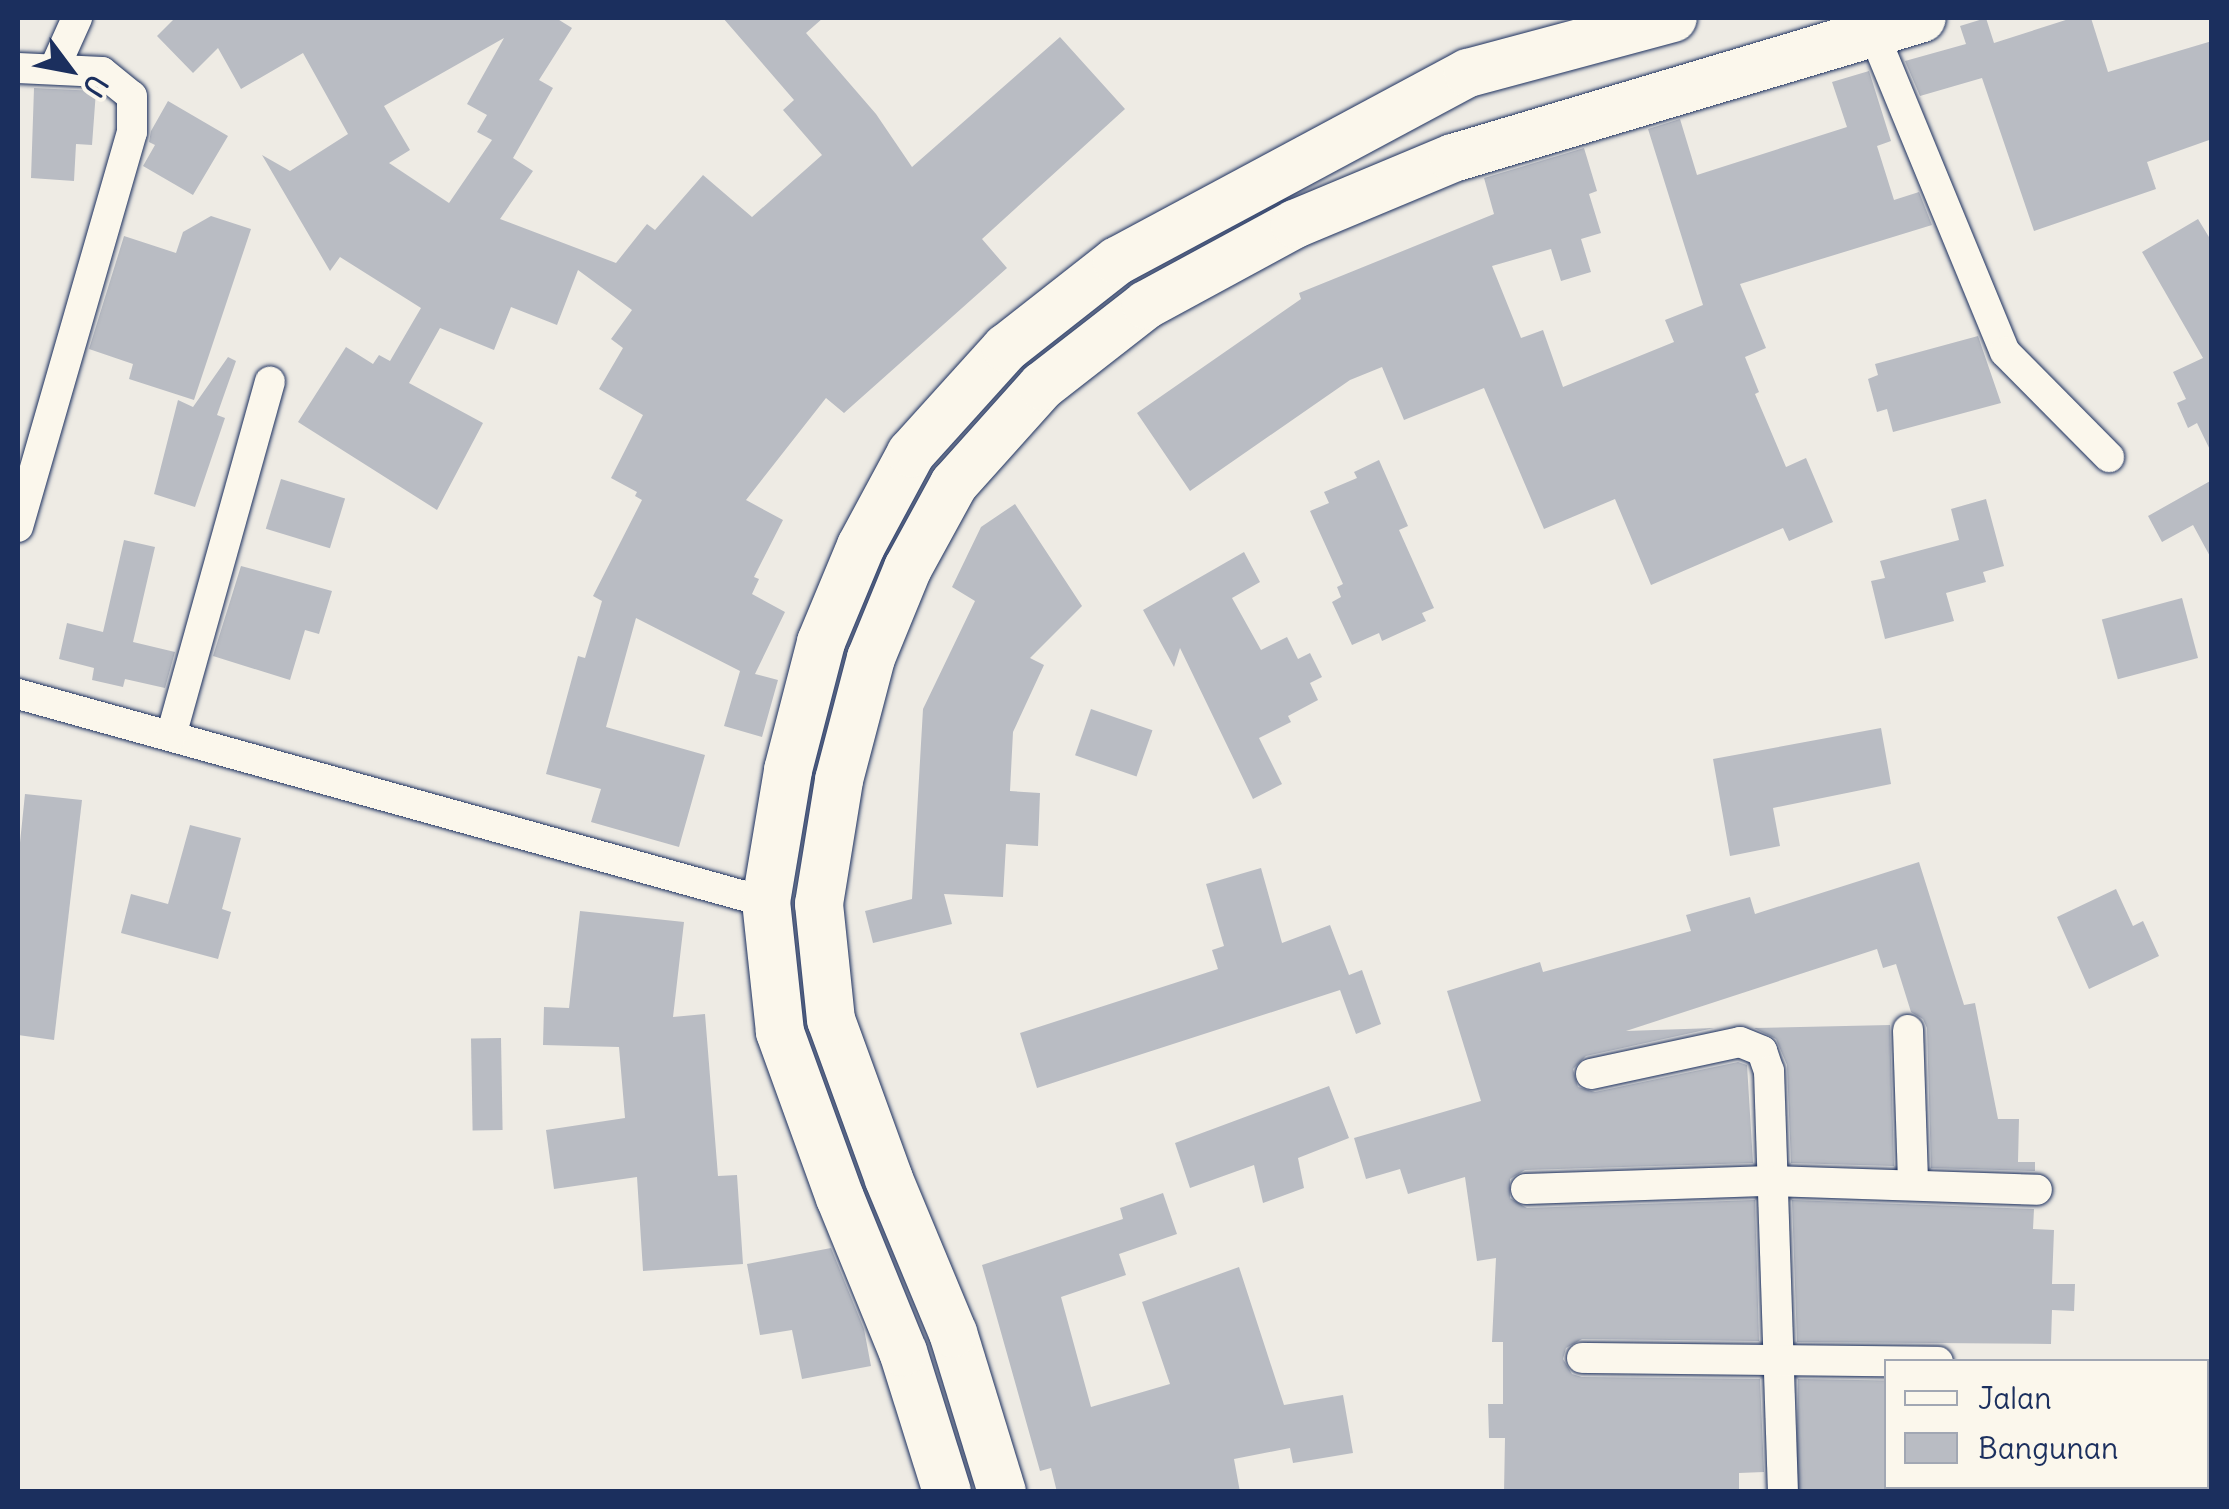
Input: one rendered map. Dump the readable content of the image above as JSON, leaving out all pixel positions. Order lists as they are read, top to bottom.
{
  "legend": ["Jalan", "Bangunan"],
  "north": "bottom right"
}
